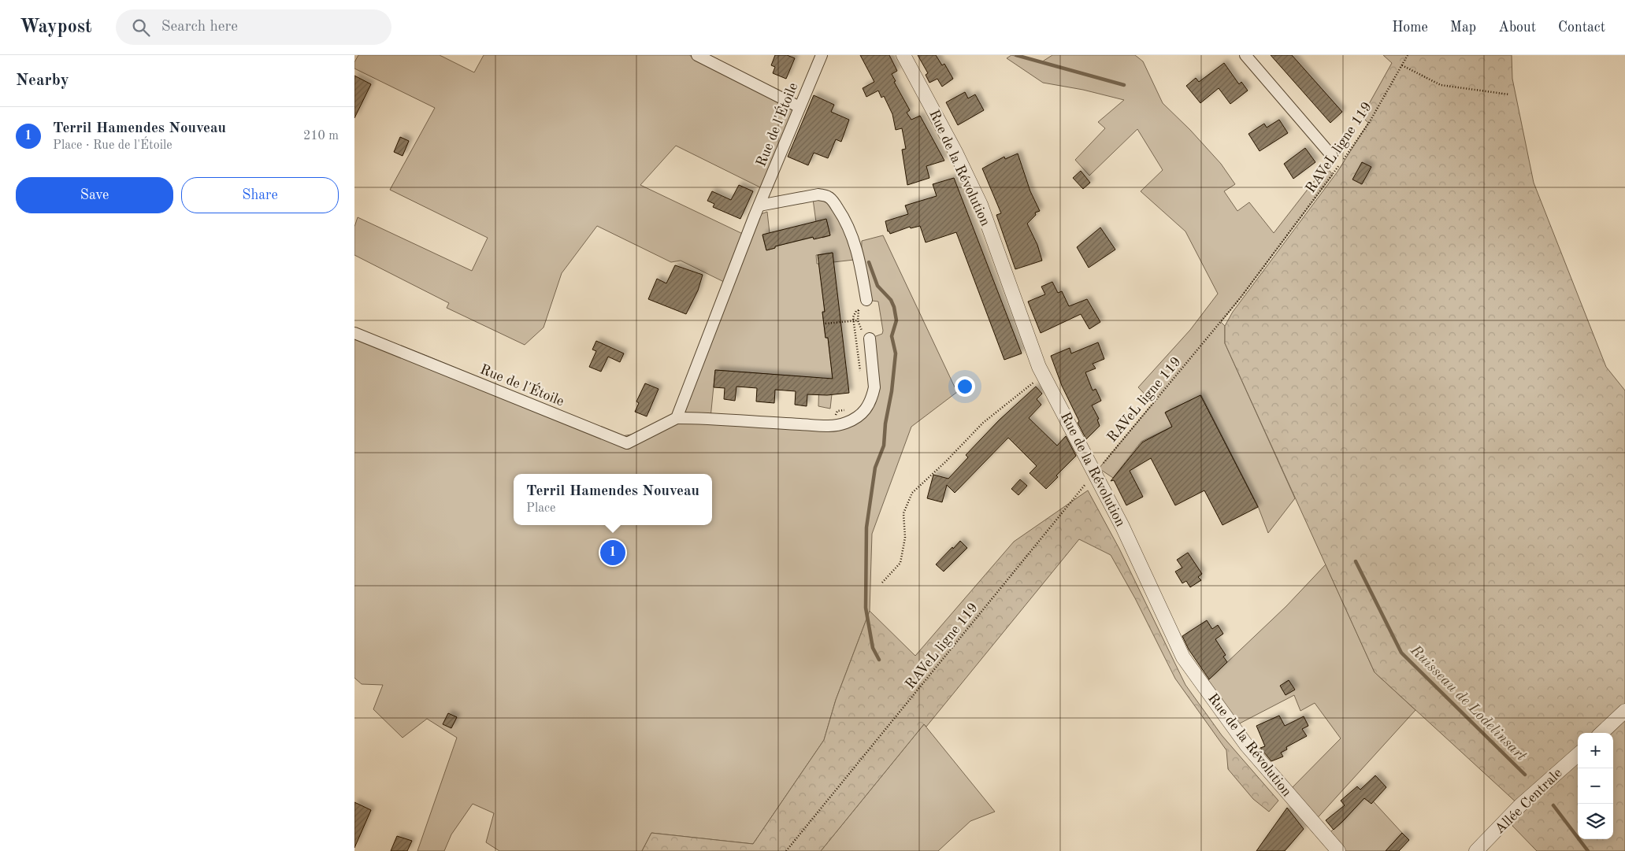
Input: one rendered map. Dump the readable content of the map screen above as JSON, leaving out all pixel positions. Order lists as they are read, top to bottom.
{
  "streets": {
    "street": ["Rue de l'Étoile", "Rue de la Révolution", "Allée Centrale"],
    "path": ["RAVeL ligne 119"]
  },
  "crossings": [
    ["RAVeL ligne 119", "Rue de la Révolution"]
  ],
  "water": ["Ruisseau de Lodelinsart"],
  "page": {
    "header": "Waypost",
    "search": "Search here",
    "nav": [
      "Home",
      "Map",
      "About",
      "Contact"
    ],
    "heading": "Nearby",
    "list": [
      {
        "mark": "1",
        "name": "Terril Hamendes Nouveau",
        "note": "Place · Rue de l'Étoile",
        "value": "210 m"
      }
    ],
    "buttons": ["Save", "Share"],
    "popup": ["Terril Hamendes Nouveau", "Place"],
    "pins": "1",
    "map_buttons": ["+", "−"]
  }
}
